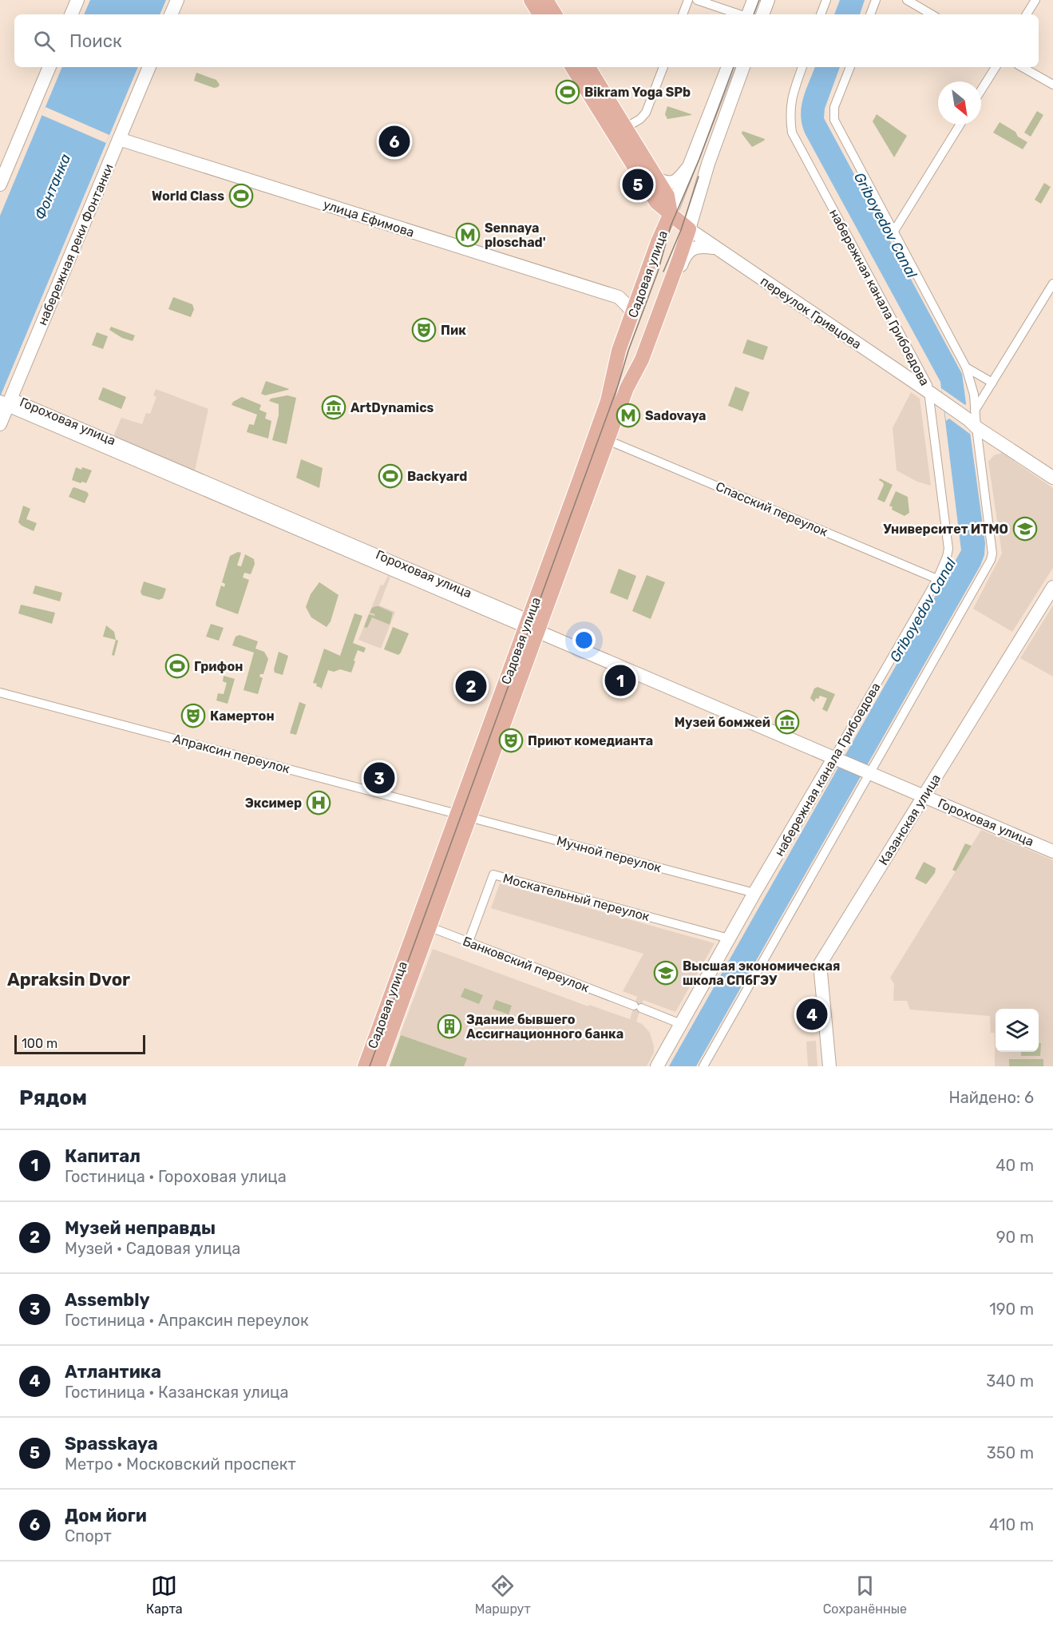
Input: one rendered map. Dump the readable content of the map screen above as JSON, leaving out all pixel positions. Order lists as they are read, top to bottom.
{
  "streets": {
    "main road": ["Садовая улица"],
    "street": [
      "улица Ефимова",
      "набережная реки Фонтанки",
      "набережная канала Грибоедова",
      "переулок Гривцова",
      "Гороховая улица",
      "Спасский переулок",
      "Апраксин переулок",
      "Казанская улица",
      "Мучной переулок",
      "Москательный переулок",
      "Банковский переулок"
    ]
  },
  "crossings": [
    ["улица Ефимова", "набережная реки Фонтанки"],
    ["набережная реки Фонтанки", "Гороховая улица"],
    ["Садовая улица", "переулок Гривцова"],
    ["Садовая улица", "Гороховая улица"],
    ["Садовая улица", "Спасский переулок"],
    ["Садовая улица", "Апраксин переулок"],
    ["Садовая улица", "Мучной переулок"],
    ["Садовая улица", "Банковский переулок"],
    ["набережная канала Грибоедова", "переулок Гривцова"],
    ["набережная канала Грибоедова", "Гороховая улица"],
    ["набережная канала Грибоедова", "Спасский переулок"],
    ["набережная канала Грибоедова", "Мучной переулок"],
    ["набережная канала Грибоедова", "Москательный переулок"],
    ["набережная канала Грибоедова", "Банковский переулок"],
    ["Гороховая улица", "Казанская улица"],
    ["Апраксин переулок", "Мучной переулок"],
    ["Москательный переулок", "Банковский переулок"]
  ],
  "districts": ["Apraksin Dvor"],
  "water": ["Фонтанка", "Griboyedov Canal"],
  "places": {
    "sports": [
      "Bikram Yoga SPb",
      "World Class",
      "Backyard",
      "Грифон"
    ],
    "metro station": ["Sennaya ploschad'", "Sadovaya"],
    "theatre": ["Пик", "Камертон", "Приют комедианта"],
    "museum": ["ArtDynamics", "Музей бомжей"],
    "school or university": ["Университет ИТМО", "Высшая экономическая школа СПбГЭУ"],
    "hospital": ["Эксимер"],
    "building": ["Здание бывшего Ассигнационного банка"]
  },
  "scale_bar": "100 m",
  "north": "bottom right",
  "page": {
    "search": "Поиск",
    "pins": [
      "6",
      "5",
      "1",
      "2",
      "3",
      "4"
    ],
    "scale": "100 m",
    "heading": ["Рядом", "Найдено: 6"],
    "list": [
      {
        "mark": "1",
        "name": "Капитал",
        "note": "Гостиница · Гороховая улица",
        "value": "40 m"
      },
      {
        "mark": "2",
        "name": "Музей неправды",
        "note": "Музей · Садовая улица",
        "value": "90 m"
      },
      {
        "mark": "3",
        "name": "Assembly",
        "note": "Гостиница · Апраксин переулок",
        "value": "190 m"
      },
      {
        "mark": "4",
        "name": "Атлантика",
        "note": "Гостиница · Казанская улица",
        "value": "340 m"
      },
      {
        "mark": "5",
        "name": "Spasskaya",
        "note": "Метро · Московский проспект",
        "value": "350 m"
      },
      {
        "mark": "6",
        "name": "Дом йоги",
        "note": "Спорт",
        "value": "410 m"
      }
    ],
    "nav": ["Карта", "Маршрут", "Сохранённые"]
  }
}
